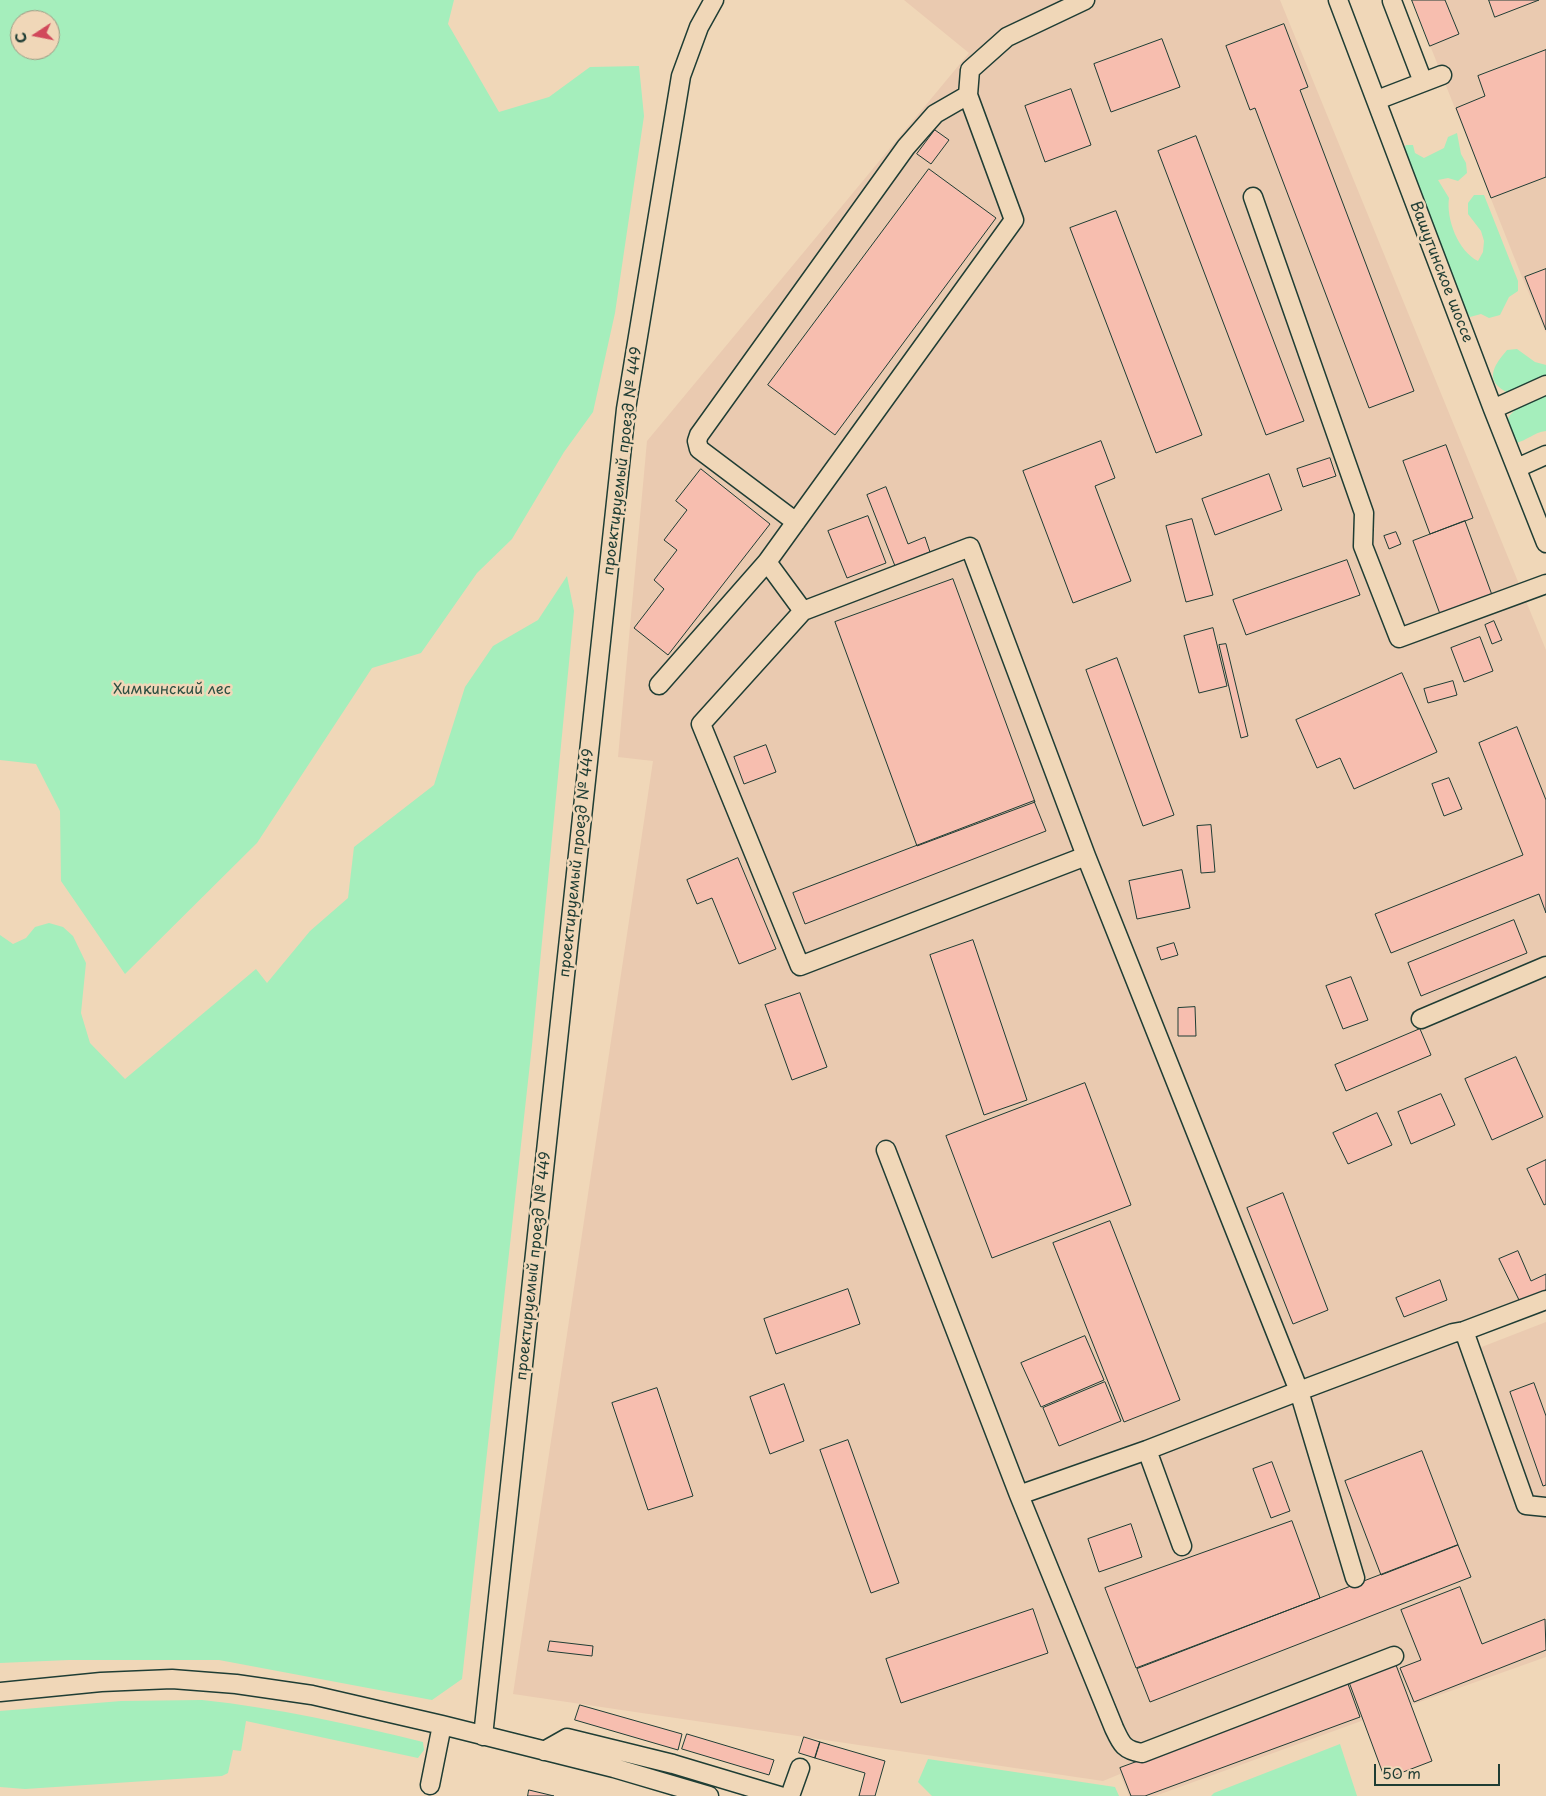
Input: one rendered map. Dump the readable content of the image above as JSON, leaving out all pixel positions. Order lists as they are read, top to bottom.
{
  "streets": {
    "street": ["Вашутинское шоссе", "проектируемый проезд № 449"]
  },
  "parks": ["Химкинский лес"],
  "scale_bar": "50 m",
  "north": "left"
}
